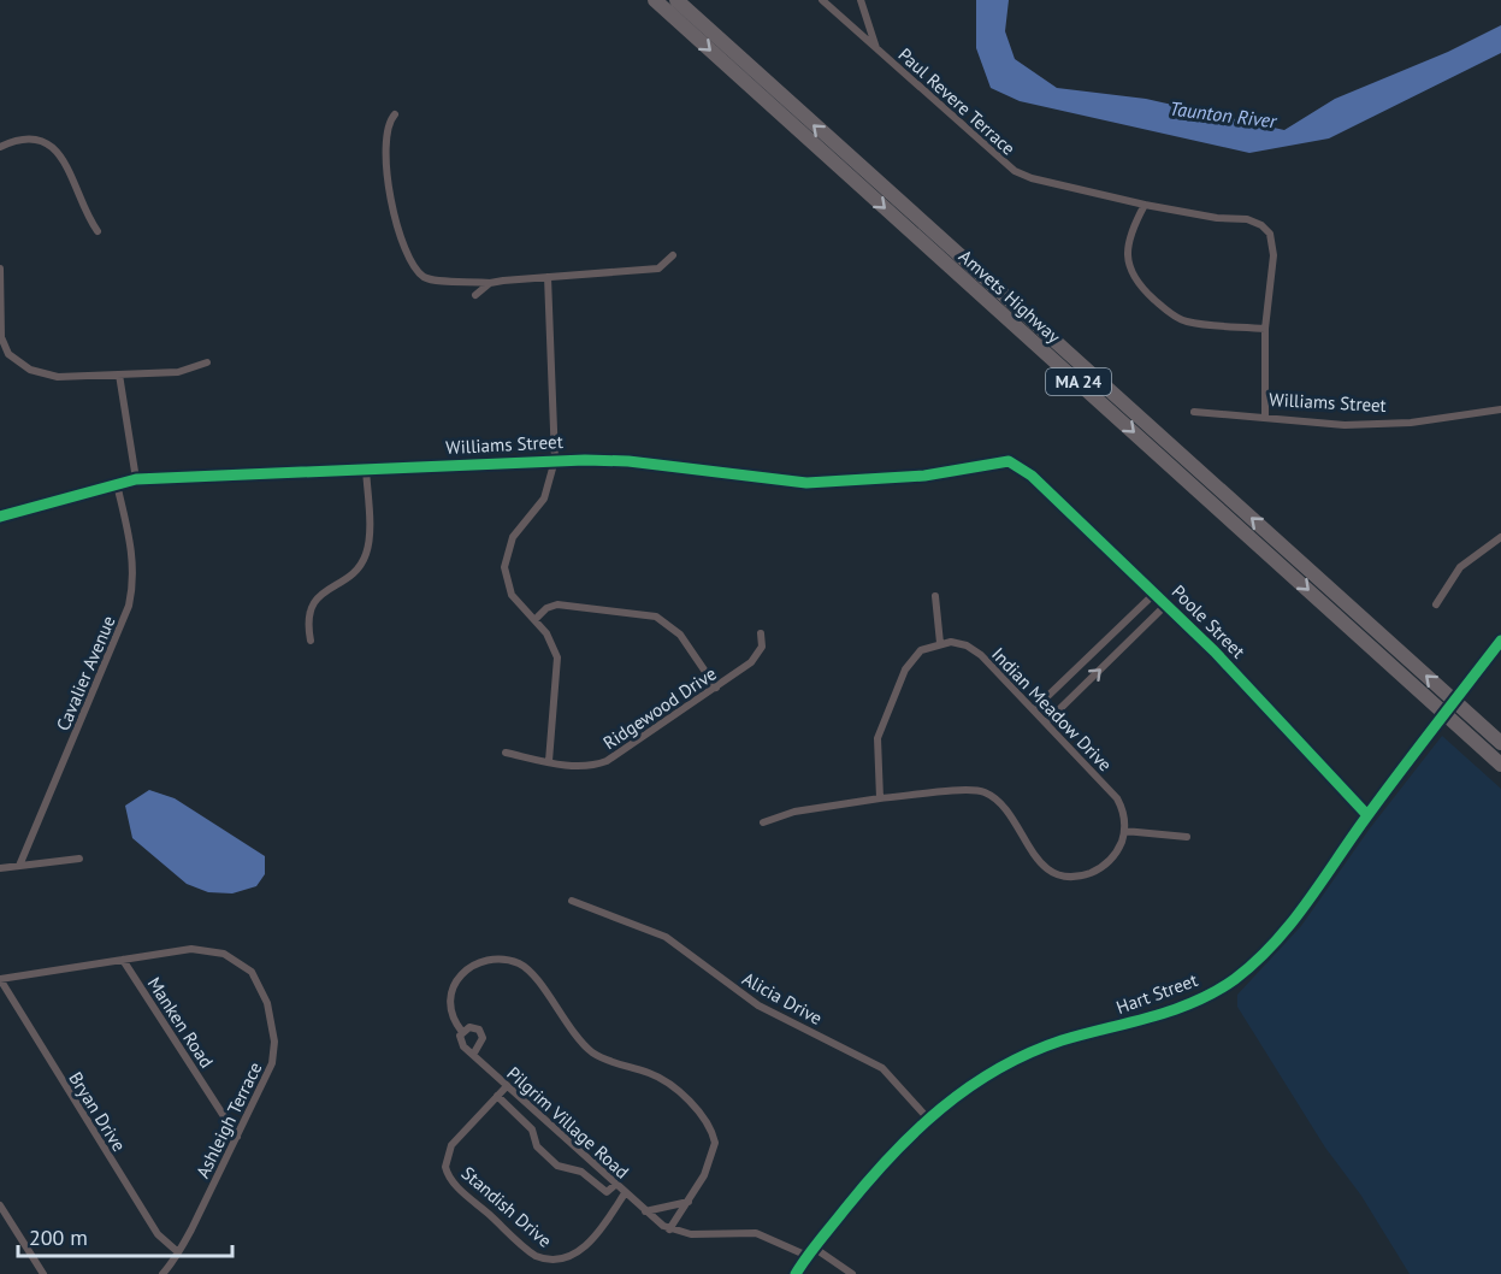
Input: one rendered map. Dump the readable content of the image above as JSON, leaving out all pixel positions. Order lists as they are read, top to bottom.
{
  "streets": {
    "highway": ["Amvets Highway", "MA 24"],
    "street": [
      "Paul Revere Terrace",
      "Williams Street",
      "Poole Street",
      "Cavalier Avenue",
      "Ridgewood Drive",
      "Indian Meadow Drive",
      "Hart Street",
      "Alicia Drive",
      "Manken Road",
      "Bryan Drive",
      "Ashleigh Terrace",
      "Pilgrim Village Road",
      "Standish Drive"
    ]
  },
  "crossings": [
    ["Williams Street", "Poole Street"],
    ["Williams Street", "Cavalier Avenue"],
    ["Poole Street", "Hart Street"],
    ["Hart Street", "Alicia Drive"],
    ["Hart Street", "Pilgrim Village Road"],
    ["Manken Road", "Ashleigh Terrace"],
    ["Bryan Drive", "Ashleigh Terrace"],
    ["Pilgrim Village Road", "Standish Drive"]
  ],
  "water": ["Taunton River"],
  "scale_bar": "200 m"
}
